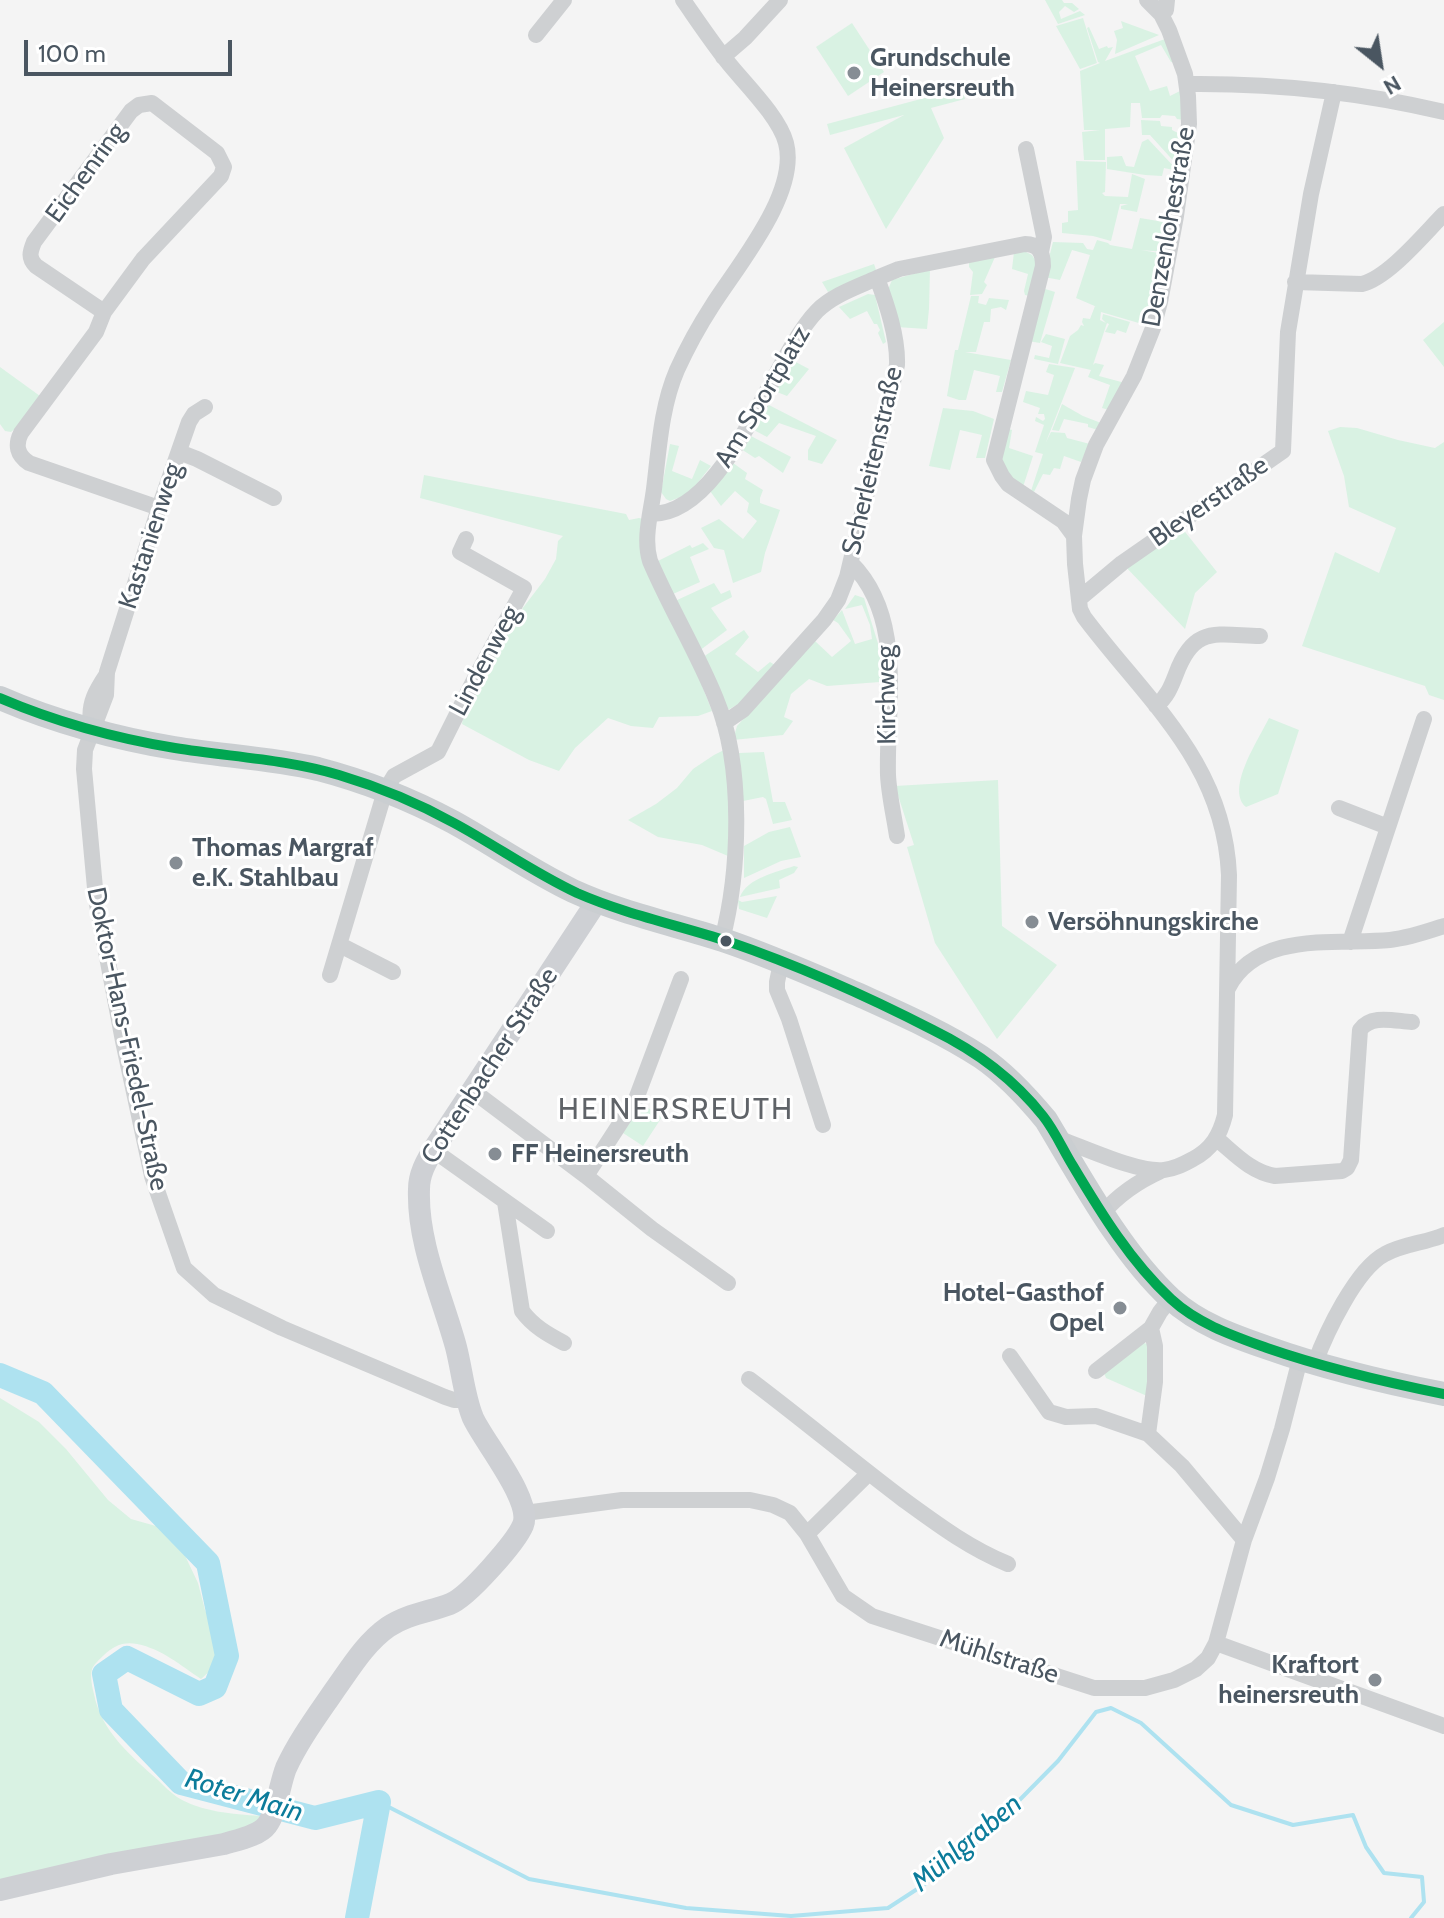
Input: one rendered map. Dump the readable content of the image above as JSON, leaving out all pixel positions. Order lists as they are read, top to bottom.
{
  "streets": {
    "street": [
      "Eichenring",
      "Denzenlohestraße",
      "Am Sportplatz",
      "Scherleitenstraße",
      "Bleyerstraße",
      "Kastanienweg",
      "Lindenweg",
      "Kirchweg",
      "Doktor-Hans-Friedel-Straße",
      "Cottenbacher Straße",
      "Mühlstraße"
    ]
  },
  "crossings": [
    ["Eichenring", "Kastanienweg"],
    ["Denzenlohestraße", "Bleyerstraße"],
    ["Am Sportplatz", "Scherleitenstraße"],
    ["Scherleitenstraße", "Kirchweg"],
    ["Kastanienweg", "Doktor-Hans-Friedel-Straße"],
    ["Doktor-Hans-Friedel-Straße", "Cottenbacher Straße"],
    ["Cottenbacher Straße", "Mühlstraße"]
  ],
  "districts": ["HEINERSREUTH"],
  "water": ["Roter Main", "Mühlgraben"],
  "places": [
    "Grundschule Heinersreuth",
    "Thomas Margraf e.K. Stahlbau",
    "Versöhnungskirche",
    "FF Heinersreuth",
    "Hotel-Gasthof Opel",
    "Kraftort heinersreuth"
  ],
  "scale_bar": "100 m",
  "north": "bottom right"
}
